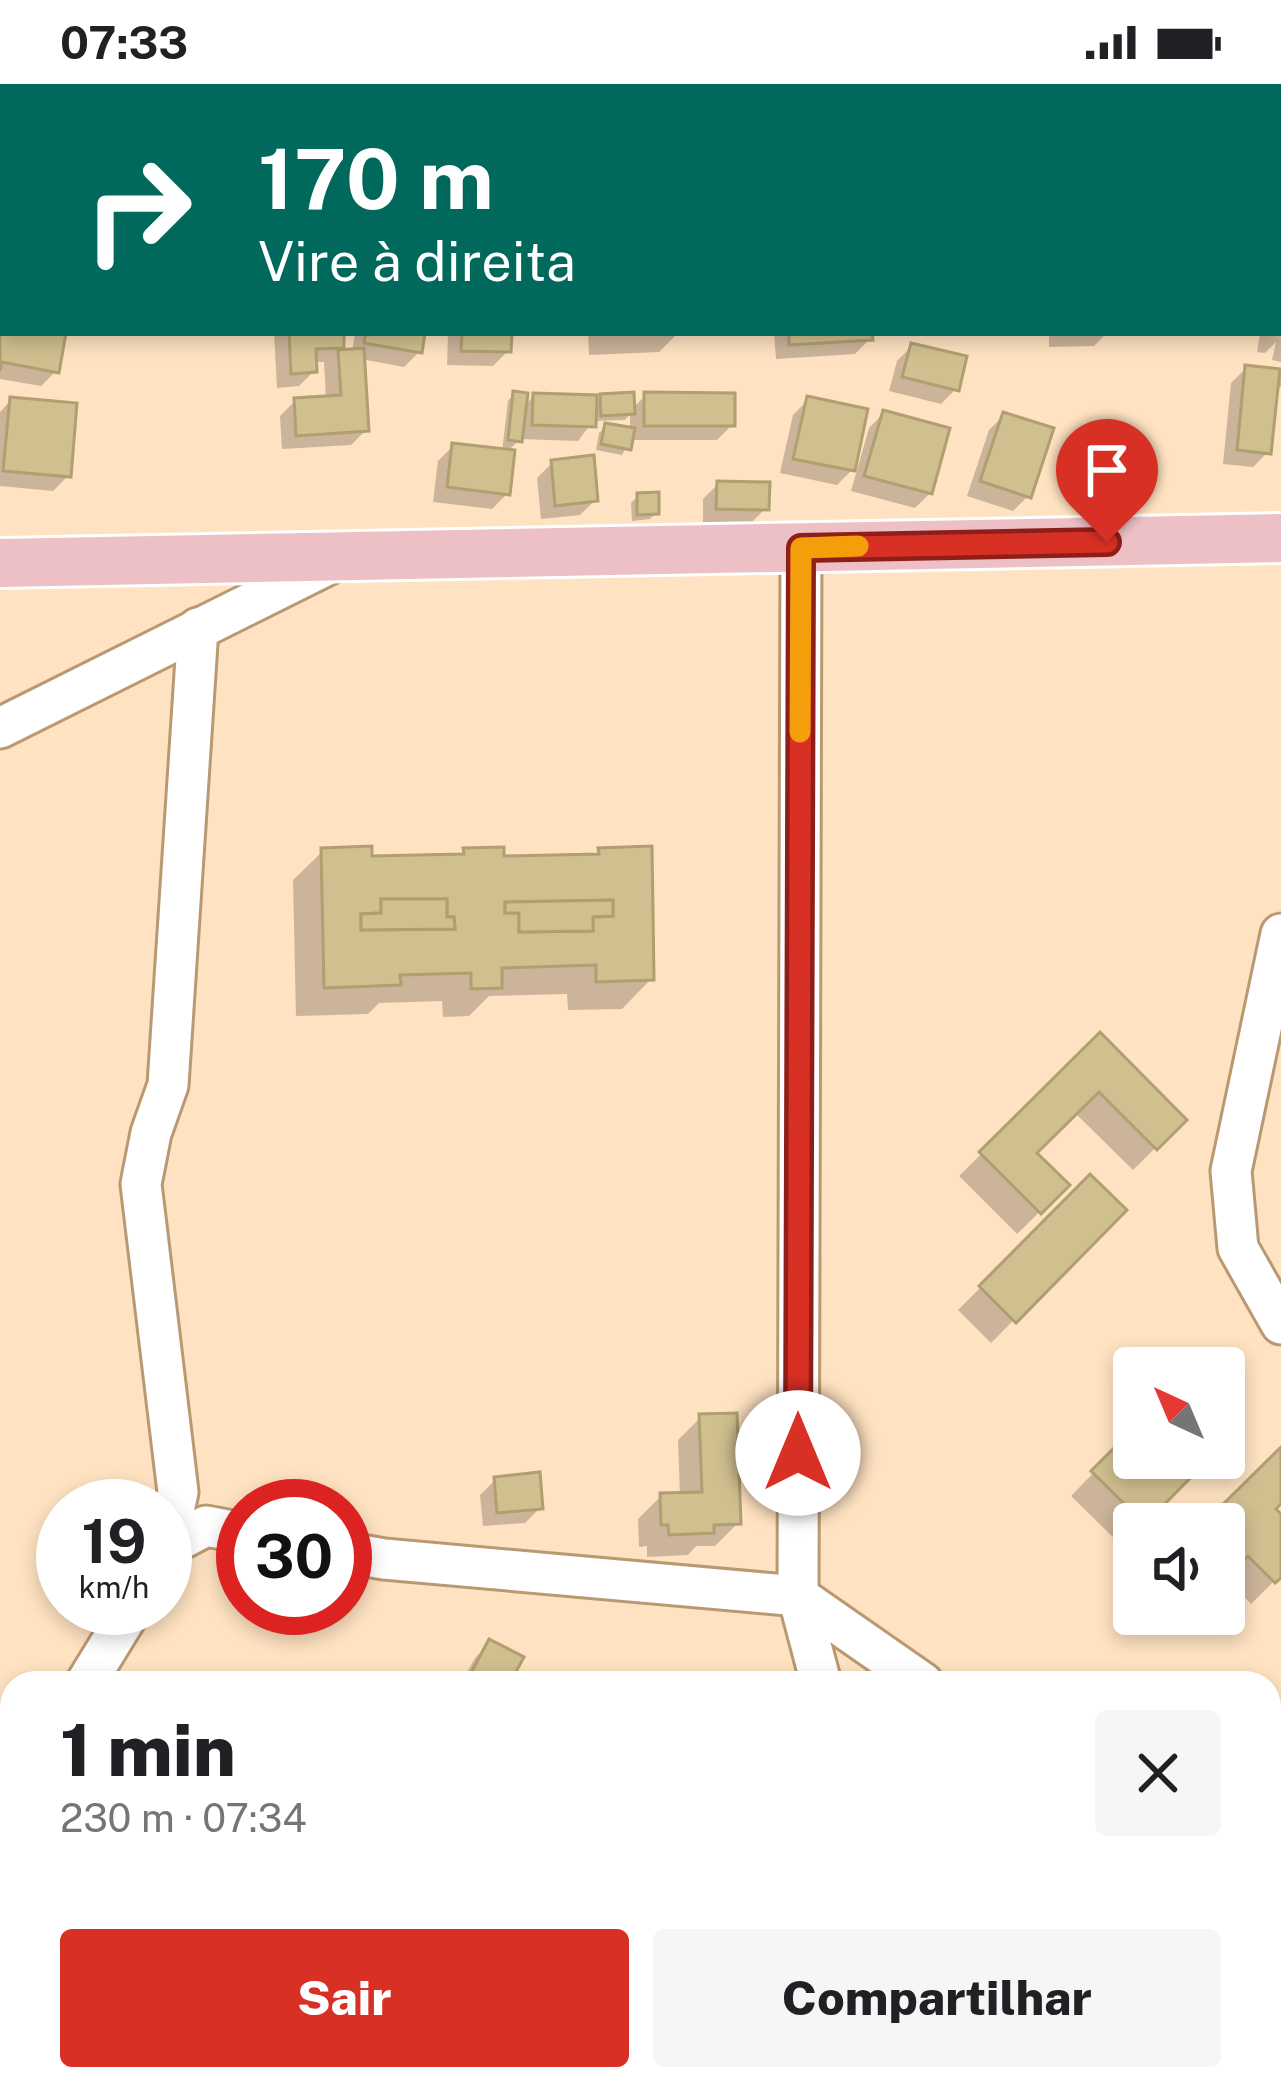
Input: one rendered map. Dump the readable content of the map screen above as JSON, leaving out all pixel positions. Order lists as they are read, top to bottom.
{
  "north": "top left",
  "page": {
    "status": "07:33",
    "turn": ["170 m", "Vire à direita"],
    "speed": "19 km/h",
    "limit": "30",
    "heading": ["1 min", "230 m · 07:34"],
    "buttons": ["Sair", "Compartilhar"]
  }
}
